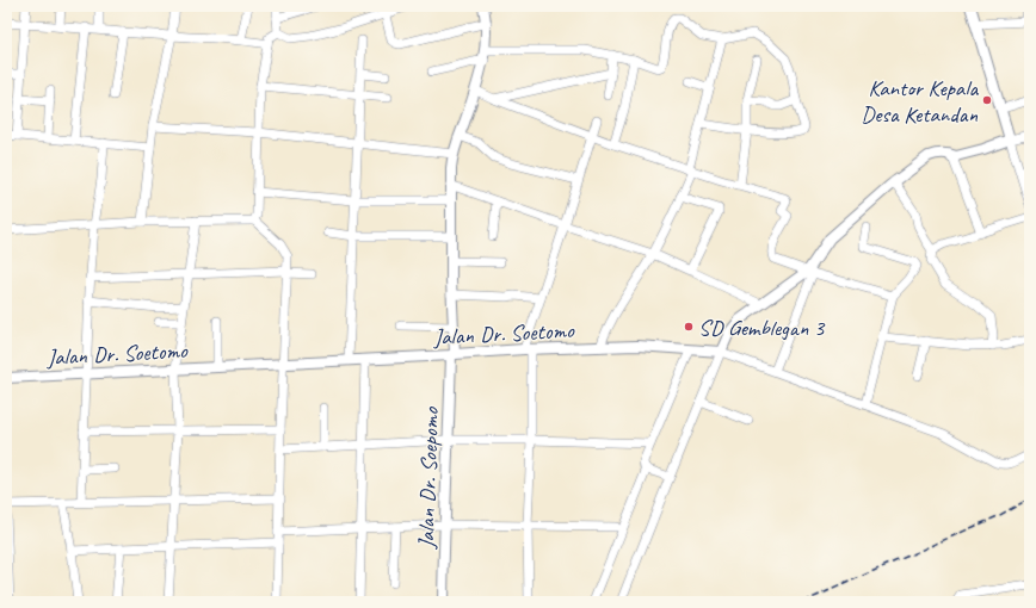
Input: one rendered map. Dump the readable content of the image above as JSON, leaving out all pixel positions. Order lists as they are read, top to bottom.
{
  "streets": {
    "street": ["Jalan Dr. Soetomo", "Jalan Dr. Soepomo"]
  },
  "crossings": [
    ["Jalan Dr. Soetomo", "Jalan Dr. Soepomo"]
  ],
  "places": ["Kantor Kepala Desa Ketandan", "SD Gemblegan 3"]
}
